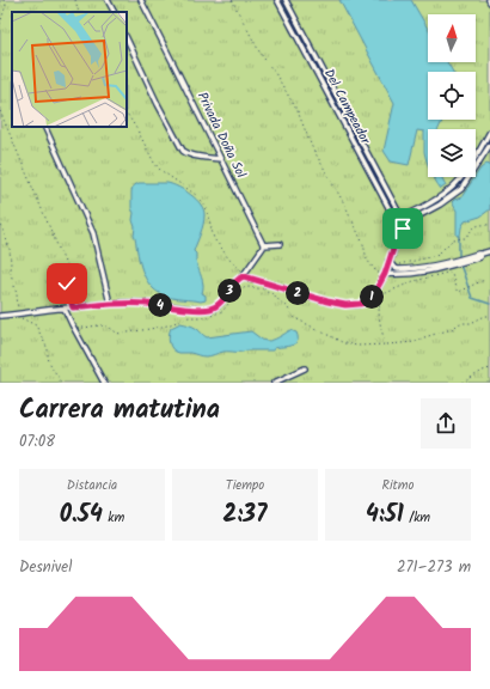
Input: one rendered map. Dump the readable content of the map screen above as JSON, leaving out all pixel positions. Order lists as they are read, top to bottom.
{
  "streets": {
    "street": ["Del Campeador", "Privada Doña Sol"]
  },
  "north": "top",
  "page": {
    "pins": [
      "3",
      "2",
      "1",
      "4"
    ],
    "heading": ["Carrera matutina", "07:08"],
    "stats": [
      ["Distancia", "0.54 km"],
      ["Tiempo", "2:37"],
      ["Ritmo", "4:51 /km"]
    ],
    "chart": ["Desnivel", "271–273 m"]
  }
}
